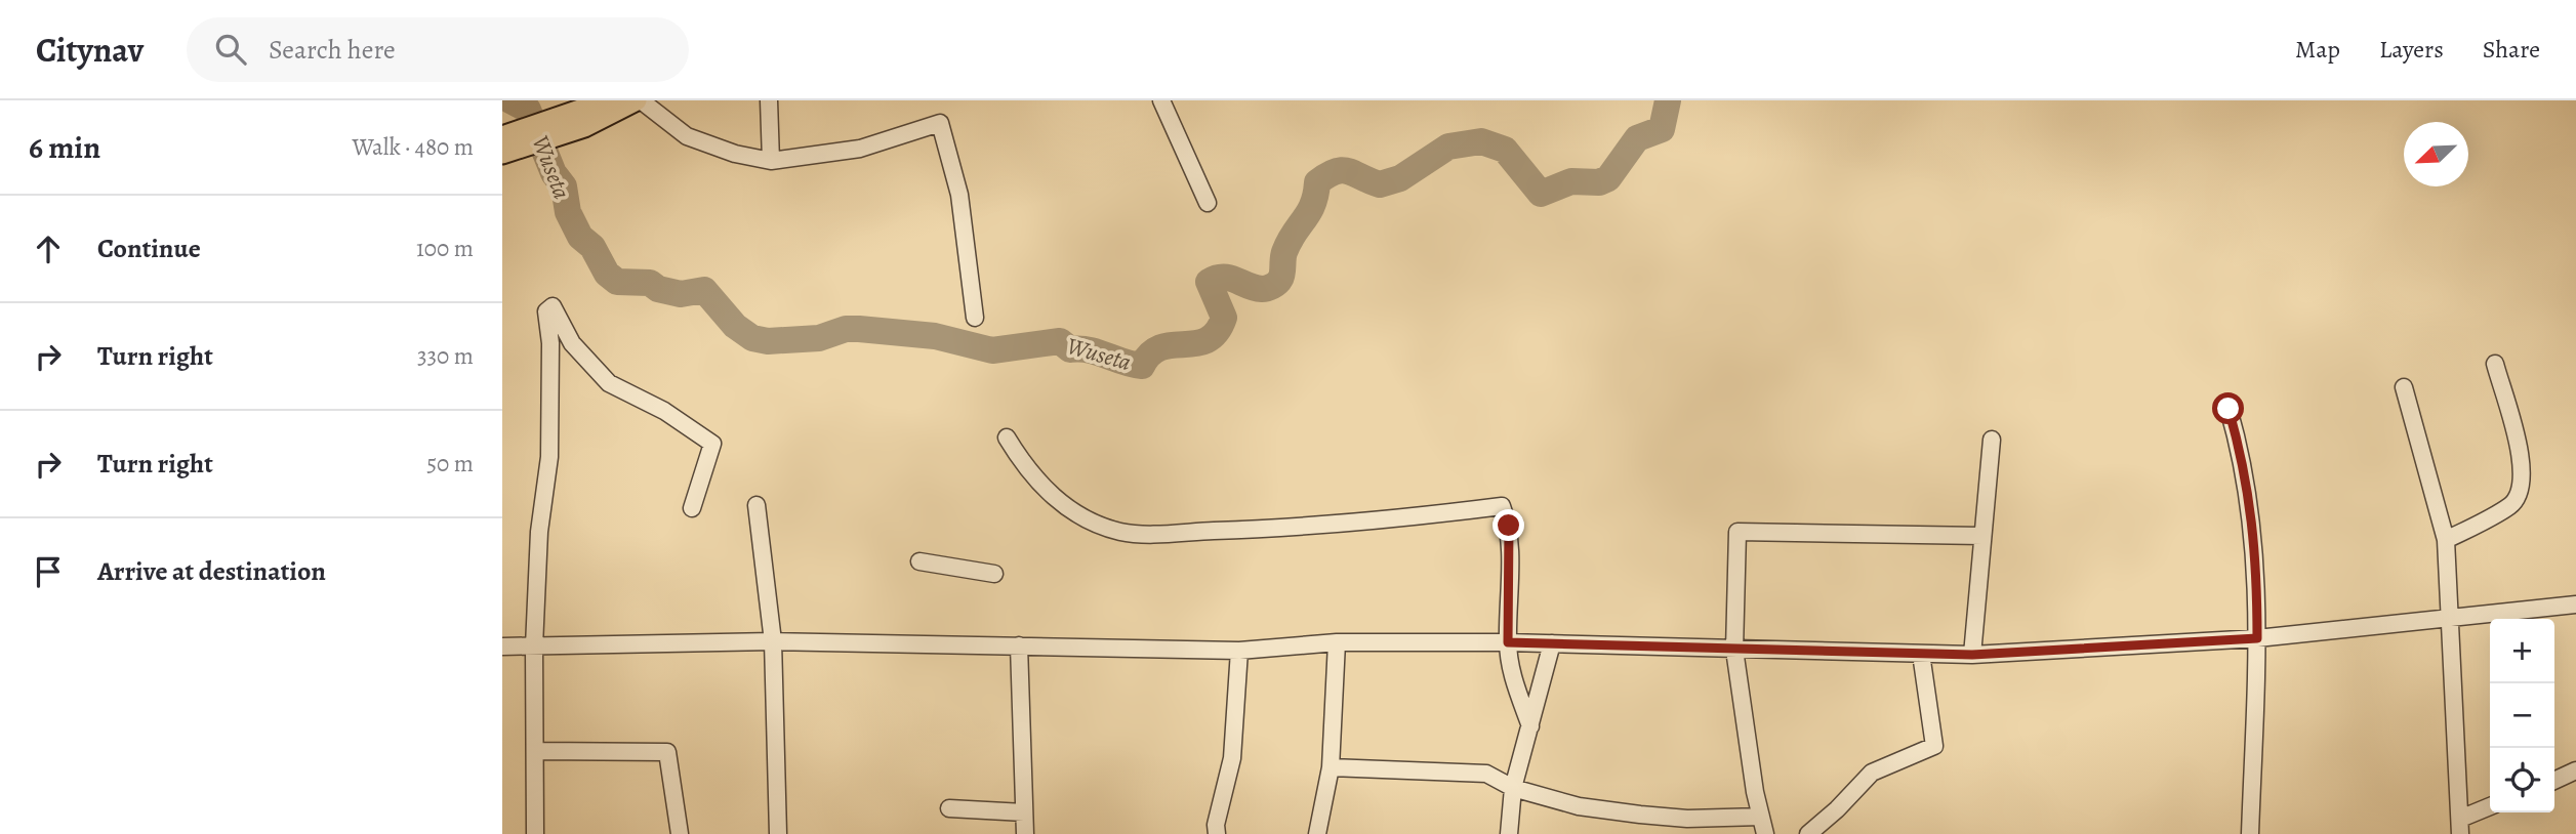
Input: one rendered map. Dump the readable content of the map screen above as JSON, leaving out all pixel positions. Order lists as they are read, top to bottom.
{
  "water": ["Wuseta"],
  "north": "bottom left",
  "page": {
    "header": "Citynav",
    "search": "Search here",
    "nav": ["Map", "Layers", "Share"],
    "heading": ["6 min", "Walk · 480 m"],
    "list": [
      ["Continue", "100 m"],
      ["Turn right", "330 m"],
      ["Turn right", "50 m"],
      "Arrive at destination"
    ],
    "map_buttons": ["+", "−"]
  }
}
